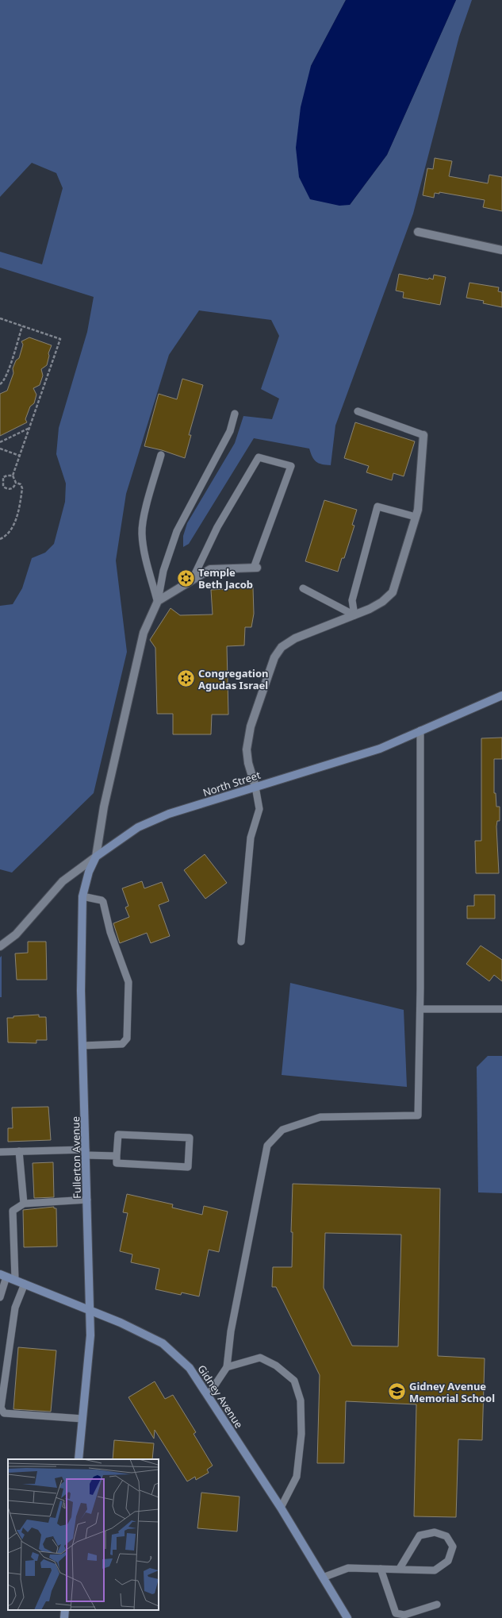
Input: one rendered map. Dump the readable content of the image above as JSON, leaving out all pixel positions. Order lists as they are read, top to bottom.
{
  "streets": {
    "street": ["North Street", "Fullerton Avenue", "Gidney Avenue"]
  },
  "crossings": [
    ["North Street", "Fullerton Avenue"],
    ["Fullerton Avenue", "Gidney Avenue"]
  ],
  "places": {
    "synagogue": ["Temple Beth Jacob", "Congregation Agudas Israel"],
    "school or university": ["Gidney Avenue Memorial School"]
  }
}
